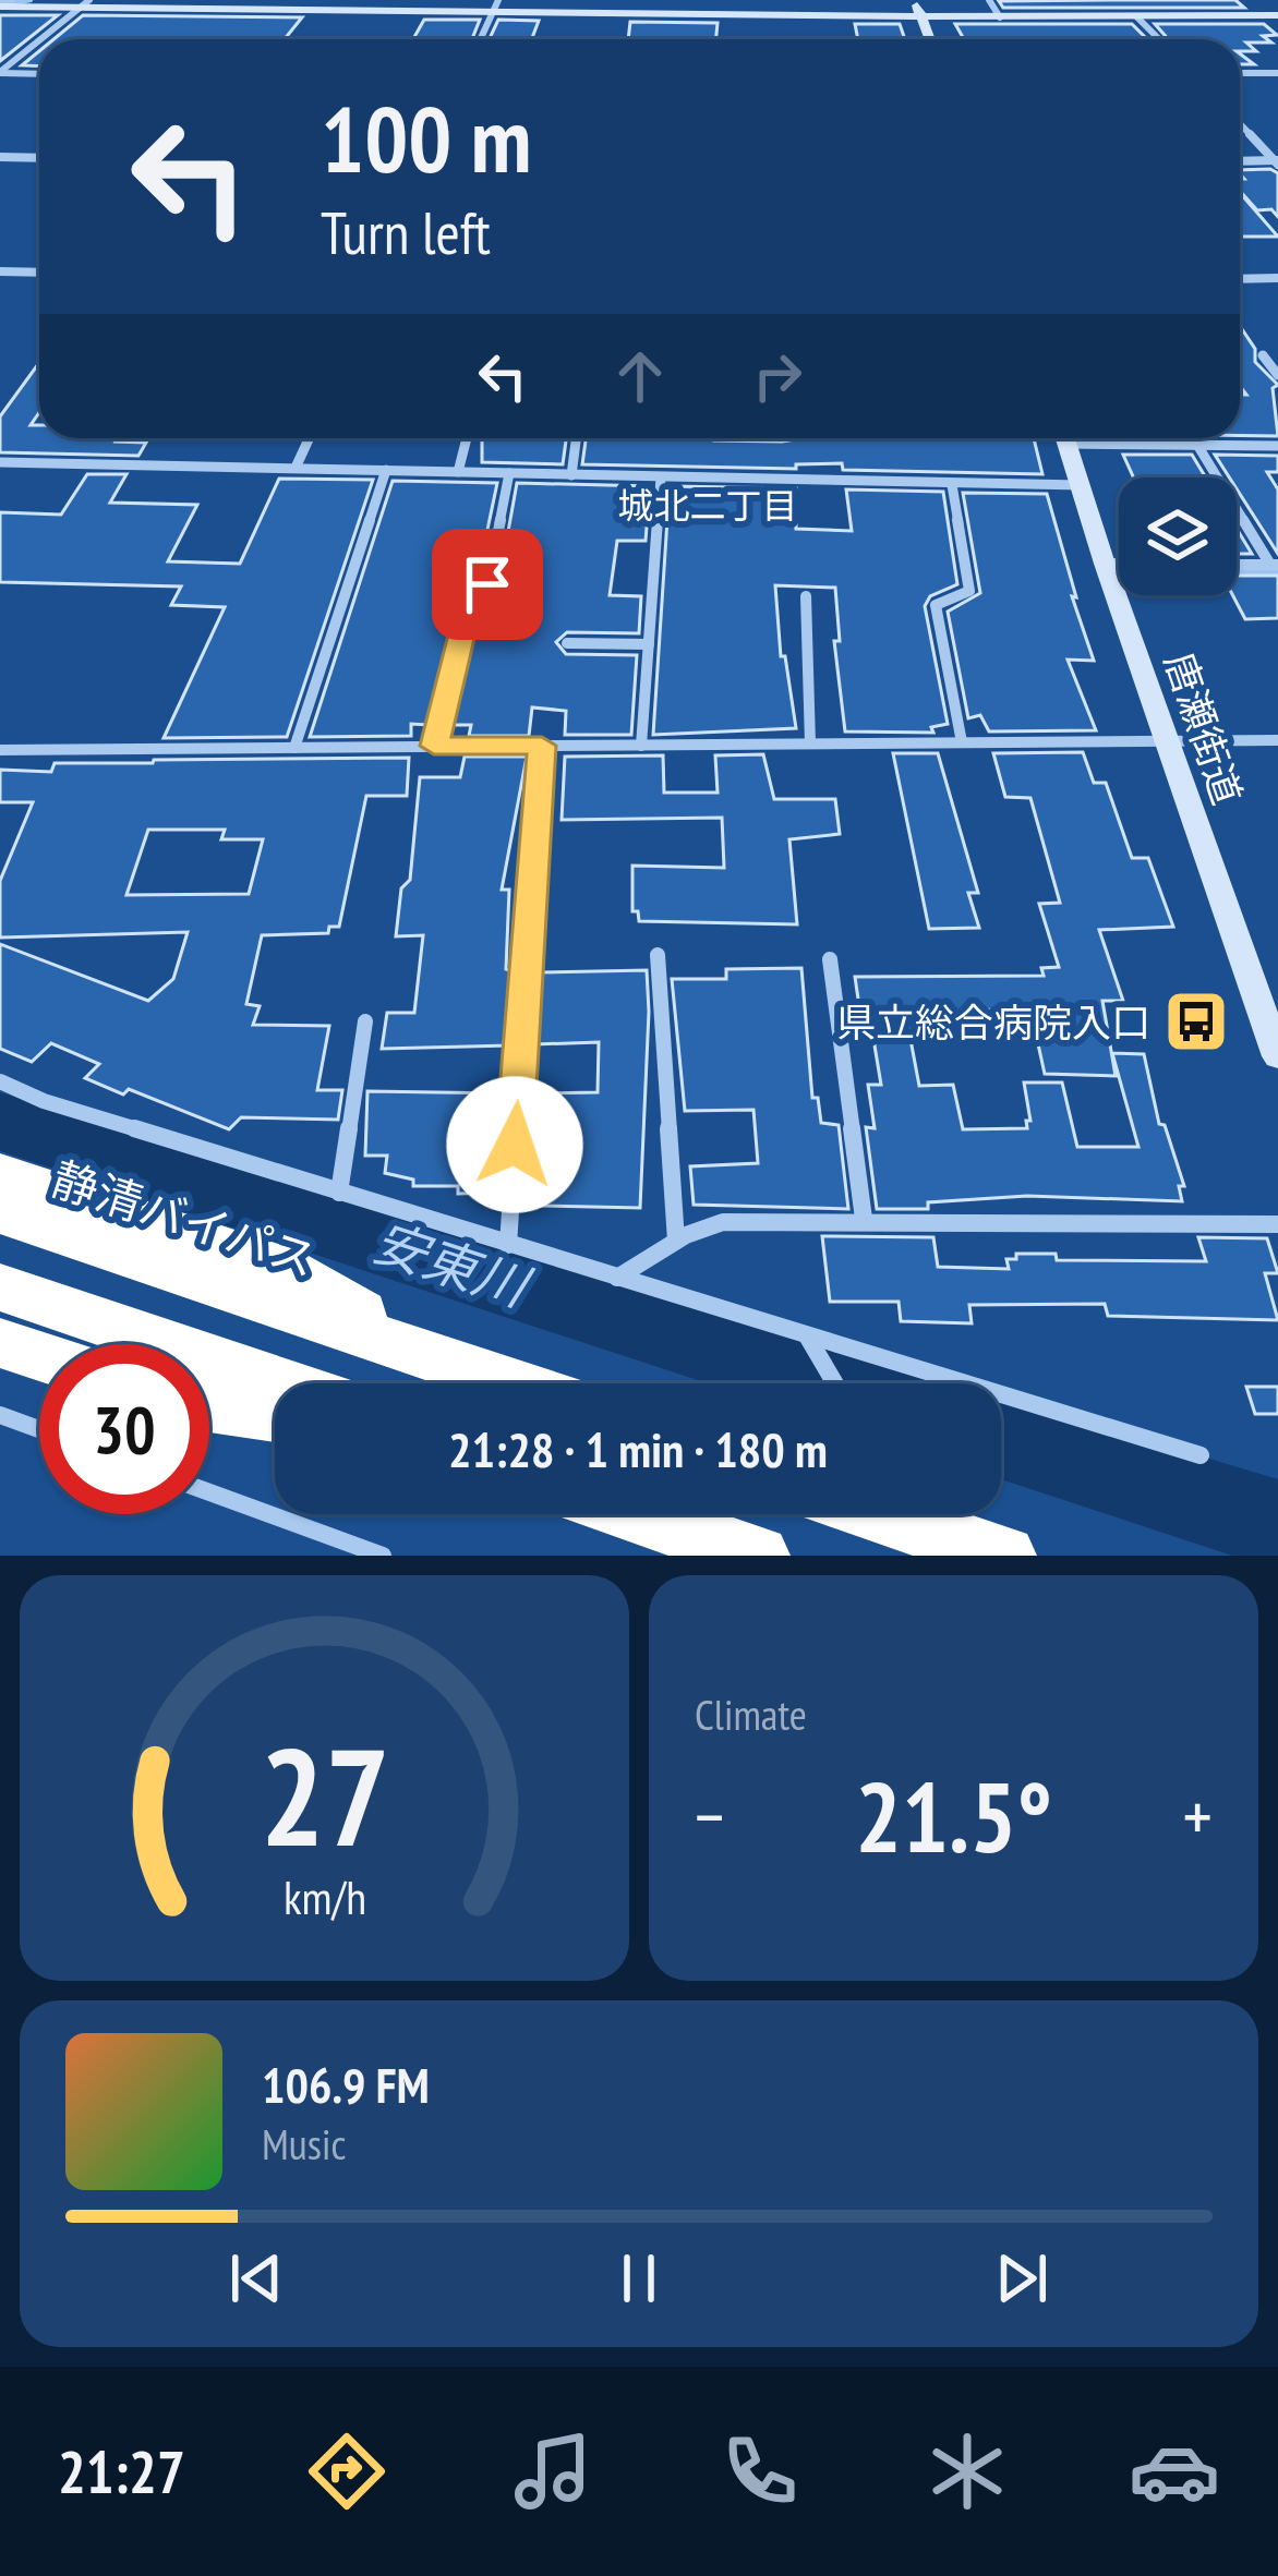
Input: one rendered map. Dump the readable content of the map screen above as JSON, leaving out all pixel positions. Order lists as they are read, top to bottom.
{
  "streets": {
    "highway": ["静清バイパス"],
    "street": ["唐瀬街道"]
  },
  "districts": ["城北二丁目"],
  "water": ["安東川"],
  "places": {
    "bus stop": ["県立総合病院入口"]
  },
  "page": {
    "turn": ["100 m", "Turn left"],
    "limit": "30",
    "trip": "21:28 · 1 min · 180 m",
    "tile": "Climate",
    "heat": ["−", "21.5°", "+"],
    "song": ["106.9 FM", "Music"],
    "tabs": "21:27",
    "gauge": ["27", "km/h"]
  }
}
